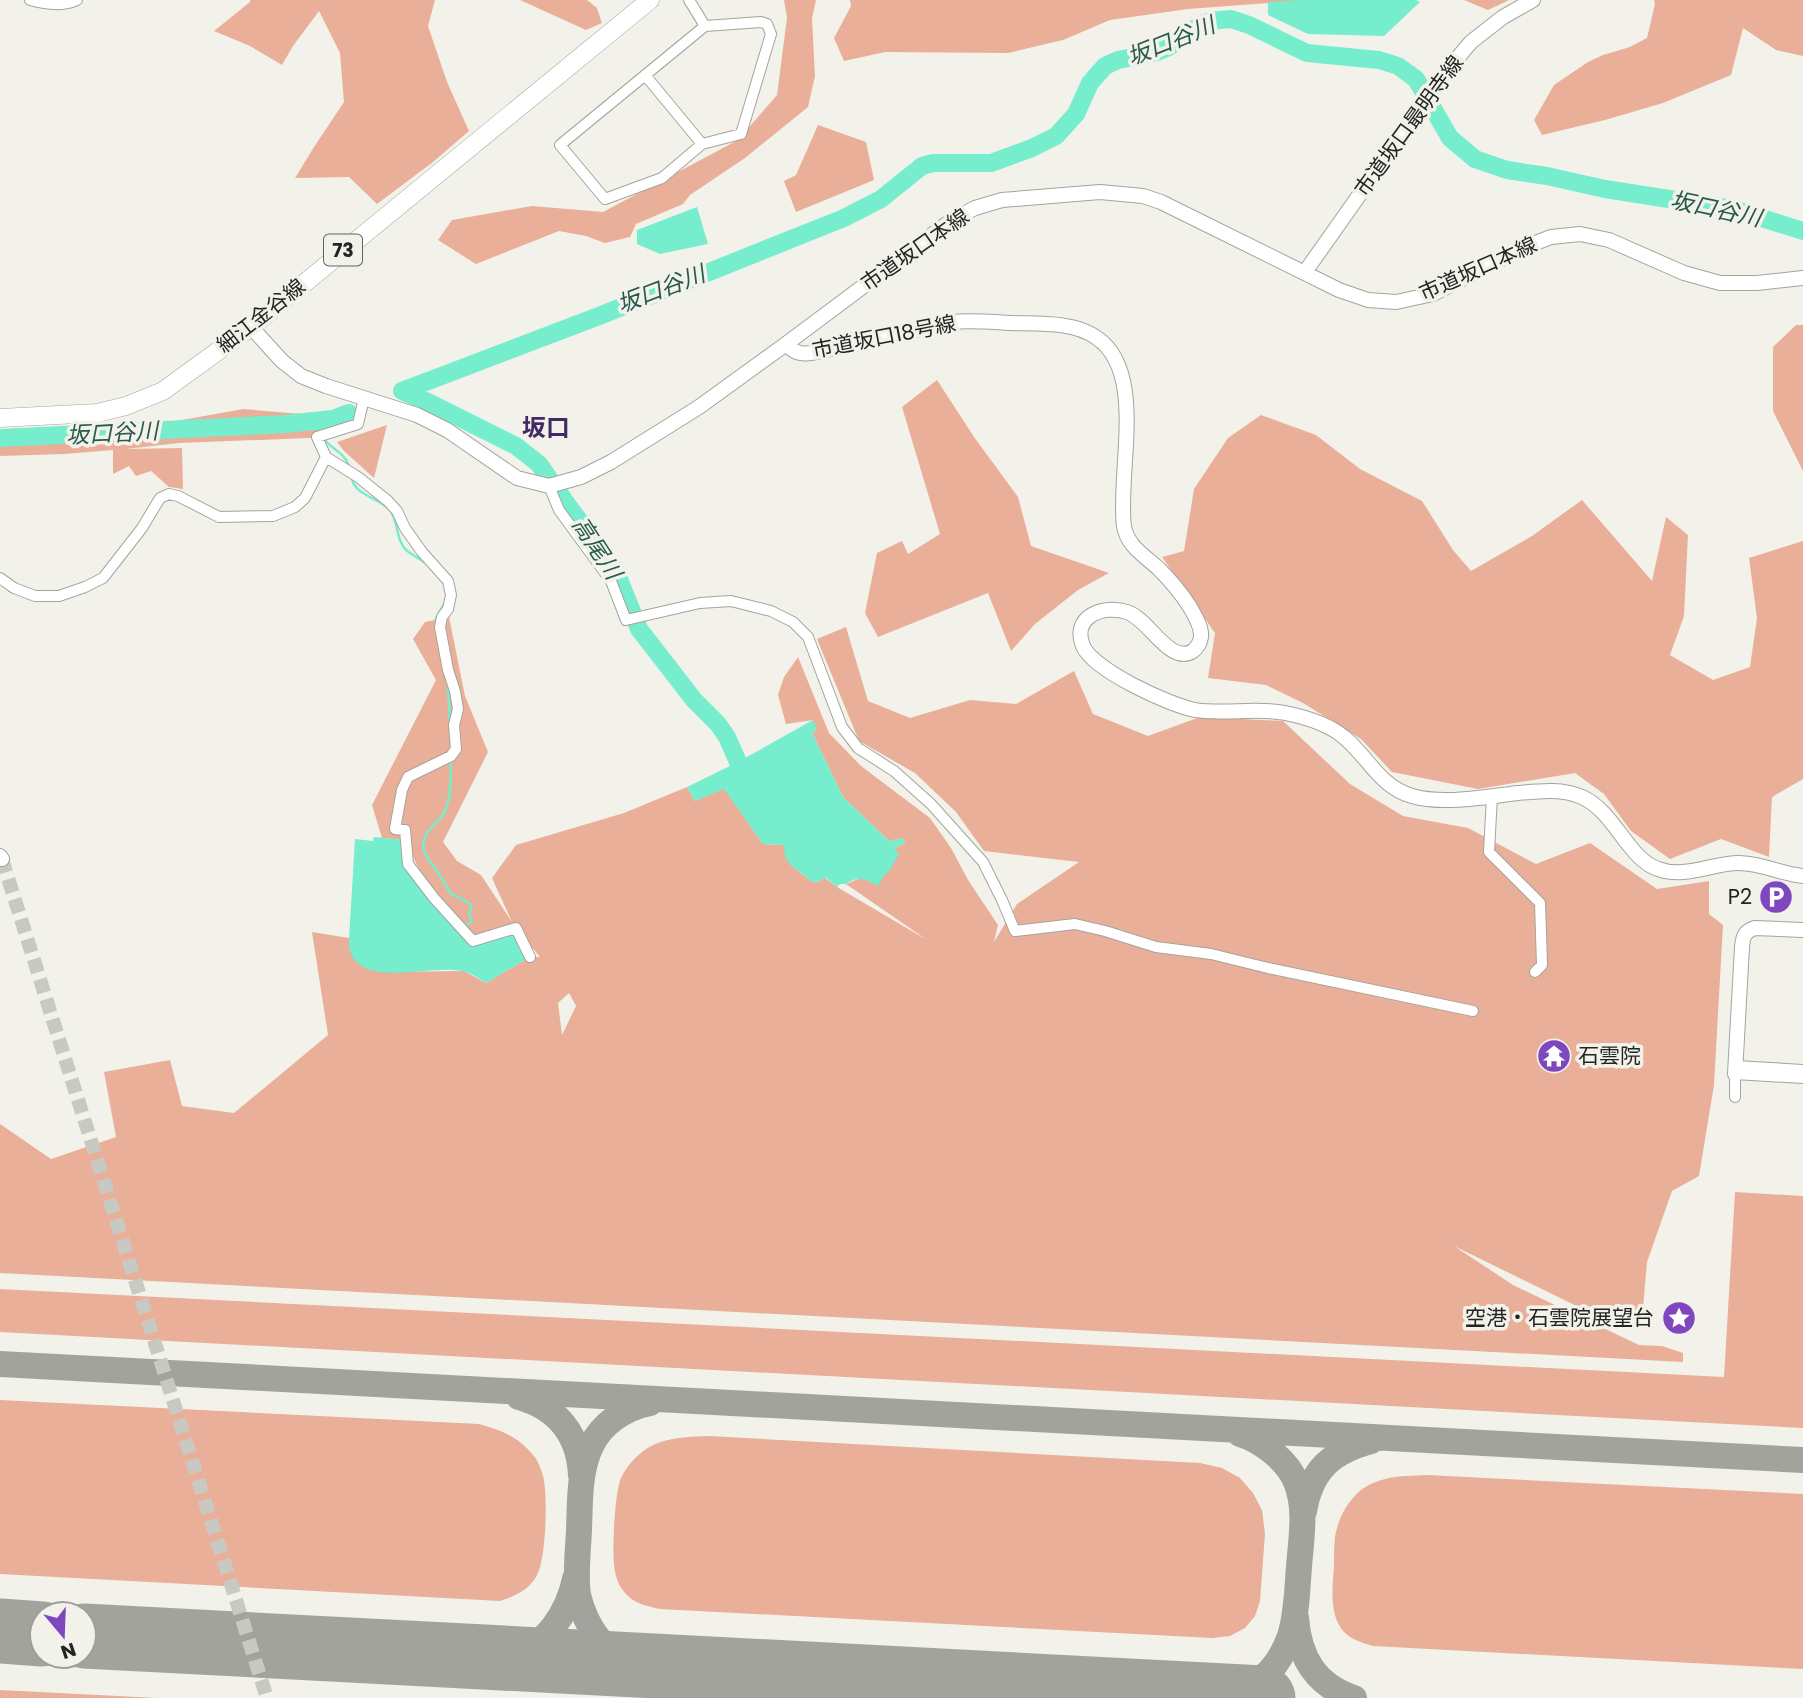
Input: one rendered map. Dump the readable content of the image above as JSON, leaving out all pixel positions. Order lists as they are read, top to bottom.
{
  "streets": {
    "main road": ["73", "細江金谷線"],
    "street": ["市道坂口最明寺線", "市道坂口本線", "市道坂口18号線"]
  },
  "crossings": [
    ["市道坂口最明寺線", "市道坂口本線"],
    ["市道坂口本線", "細江金谷線"],
    ["市道坂口本線", "市道坂口18号線"]
  ],
  "districts": ["坂口"],
  "water": ["坂口谷川", "高尾川"],
  "places": {
    "parking": ["P2"],
    "temple": ["石雲院"],
    "place": ["空港・石雲院展望台"]
  },
  "north": "bottom"
}
